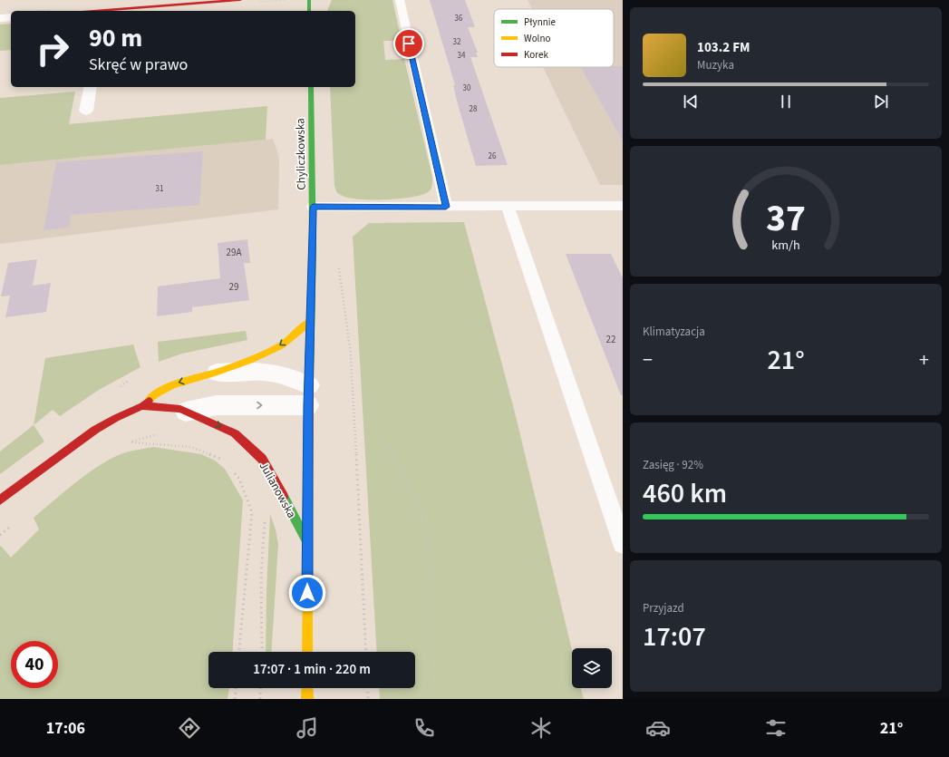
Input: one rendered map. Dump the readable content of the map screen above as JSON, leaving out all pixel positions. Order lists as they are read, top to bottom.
{
  "streets": {
    "street": ["Chyliczkowska", "Julianowska"]
  },
  "crossings": [
    ["Chyliczkowska", "Julianowska"]
  ],
  "house_numbers": [
    "36",
    "32",
    "34",
    "30",
    "28",
    "26",
    "31",
    "29A",
    "29",
    "22"
  ],
  "legend": ["Płynnie", "Wolno", "Korek"],
  "page": {
    "turn": ["90 m", "Skręć w prawo"],
    "song": ["103.2 FM", "Muzyka"],
    "tile": [
      "Klimatyzacja",
      ["Zasięg · 92%", "460 km"],
      ["Przyjazd", "17:07"]
    ],
    "heat": ["−", "21°", "+"],
    "limit": "40",
    "trip": "17:07 · 1 min · 220 m",
    "tabs": ["17:06", "21°"],
    "gauge": ["37", "km/h"]
  }
}
